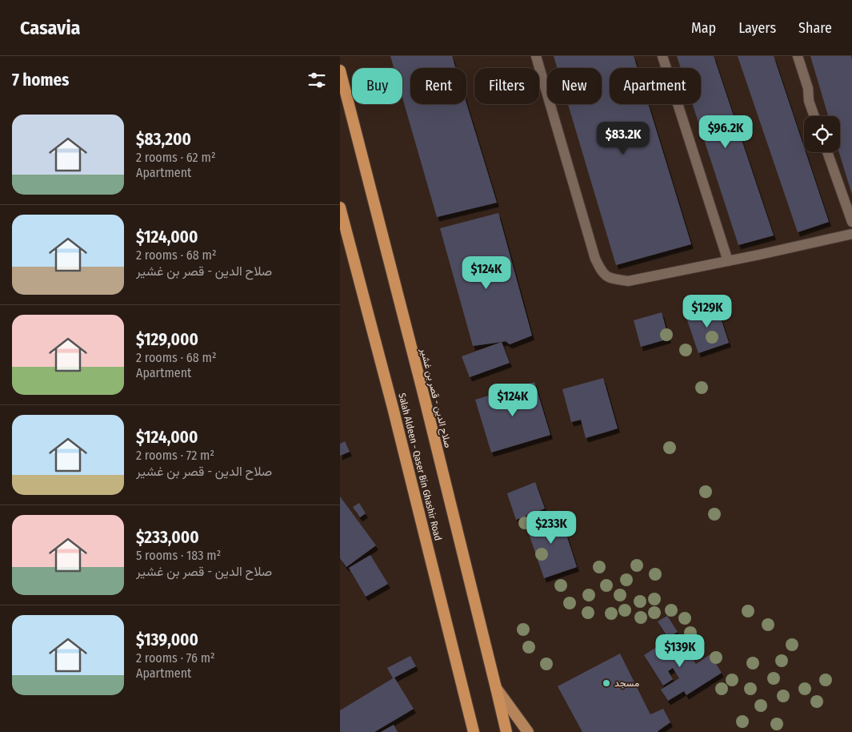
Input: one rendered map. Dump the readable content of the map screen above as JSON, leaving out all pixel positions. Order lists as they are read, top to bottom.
{
  "streets": {
    "highway": ["صلاح الدين - قصر بن غشير", "Salah Aldeen - Qaser Bin Ghashir Road"]
  },
  "places": ["مسجد"],
  "page": {
    "header": "Casavia",
    "nav": ["Map", "Layers", "Share"],
    "heading": "7 homes",
    "chip": [
      "Buy",
      "Rent",
      "Filters",
      "New",
      "Apartment"
    ],
    "list": [
      {
        "name": "$83,200",
        "note": "2 rooms · 62 m² · Apartment"
      },
      {
        "name": "$124,000",
        "note": "2 rooms · 68 m² · صلاح الدين - قصر بن غشير"
      },
      {
        "name": "$129,000",
        "note": "2 rooms · 68 m² · Apartment"
      },
      {
        "name": "$124,000",
        "note": "2 rooms · 72 m² · صلاح الدين - قصر بن غشير"
      },
      {
        "name": "$233,000",
        "note": "5 rooms · 183 m² · صلاح الدين - قصر بن غشير"
      },
      {
        "name": "$139,000",
        "note": "2 rooms · 76 m² · Apartment"
      }
    ],
    "price": [
      "$96.2K",
      "$83.2K",
      "$124K",
      "$129K",
      "$124K",
      "$233K",
      "$139K"
    ]
  }
}
